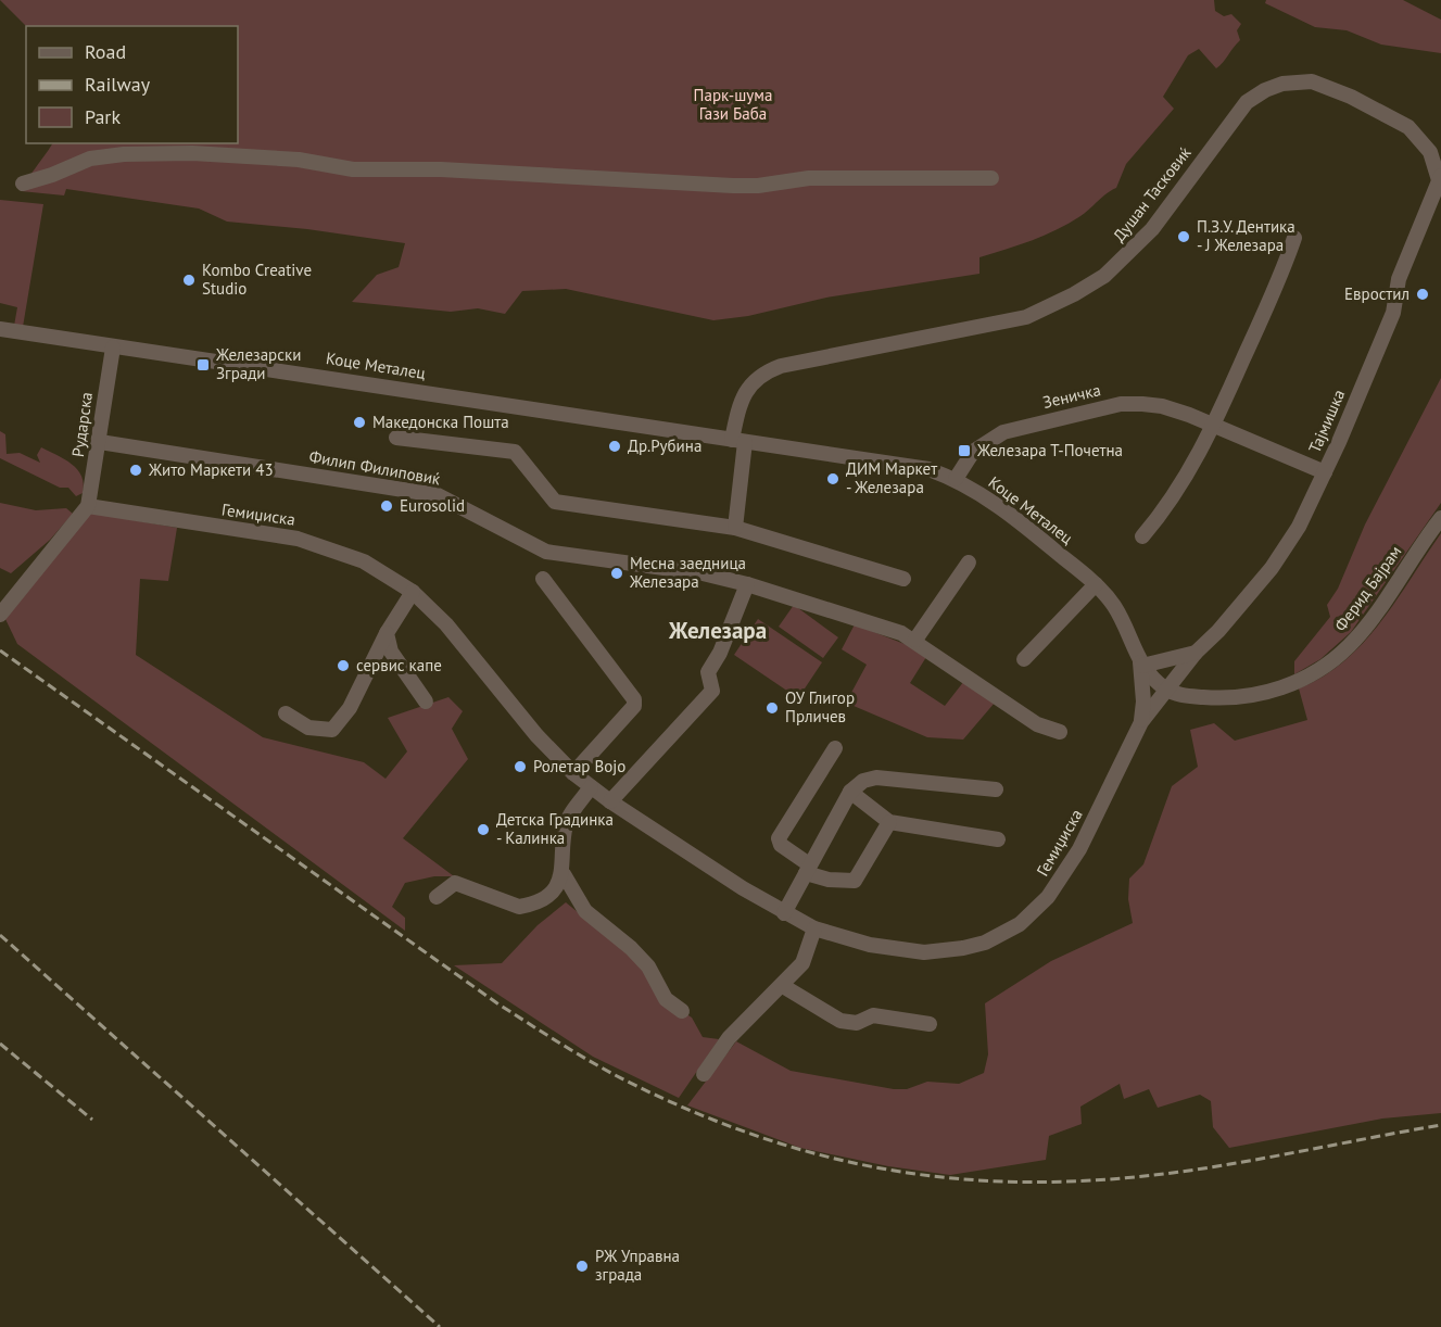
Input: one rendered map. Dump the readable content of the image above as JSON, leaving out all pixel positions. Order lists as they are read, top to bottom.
{
  "streets": {
    "street": [
      "Душан Тасковиќ",
      "Коце Металец",
      "Зеничка",
      "Тајмишка",
      "Рударска",
      "Филип Филиповиќ",
      "Гемиџиска",
      "Ферид Бајрам"
    ]
  },
  "crossings": [
    ["Душан Тасковиќ", "Коце Металец"],
    ["Душан Тасковиќ", "Тајмишка"],
    ["Коце Металец", "Зеничка"],
    ["Коце Металец", "Тајмишка"],
    ["Коце Металец", "Рударска"],
    ["Коце Металец", "Гемиџиска"],
    ["Коце Металец", "Ферид Бајрам"],
    ["Зеничка", "Тајмишка"],
    ["Тајмишка", "Гемиџиска"],
    ["Тајмишка", "Ферид Бајрам"],
    ["Рударска", "Филип Филиповиќ"],
    ["Рударска", "Гемиџиска"],
    ["Гемиџиска", "Ферид Бајрам"]
  ],
  "districts": ["Железара"],
  "parks": ["Парк-шума Гази Баба"],
  "places": {
    "other": [
      "П.З.У. Дентика - Ј Железара",
      "Kombo Creative Studio",
      "Евростил",
      "Македонска Пошта",
      "Др.Рубина",
      "Жито Маркети 43",
      "ДИМ Маркет - Железара",
      "Eurosolid",
      "Месна заедница Железара",
      "сервис капе",
      "ОУ Глигор Прличев",
      "Ролетар Војо",
      "Детска Градинка - Калинка",
      "РЖ Управна зграда"
    ],
    "transit": ["Железарски Згради", "Железара Т-Почетна"]
  },
  "legend": ["Road", "Railway", "Park"]
}
